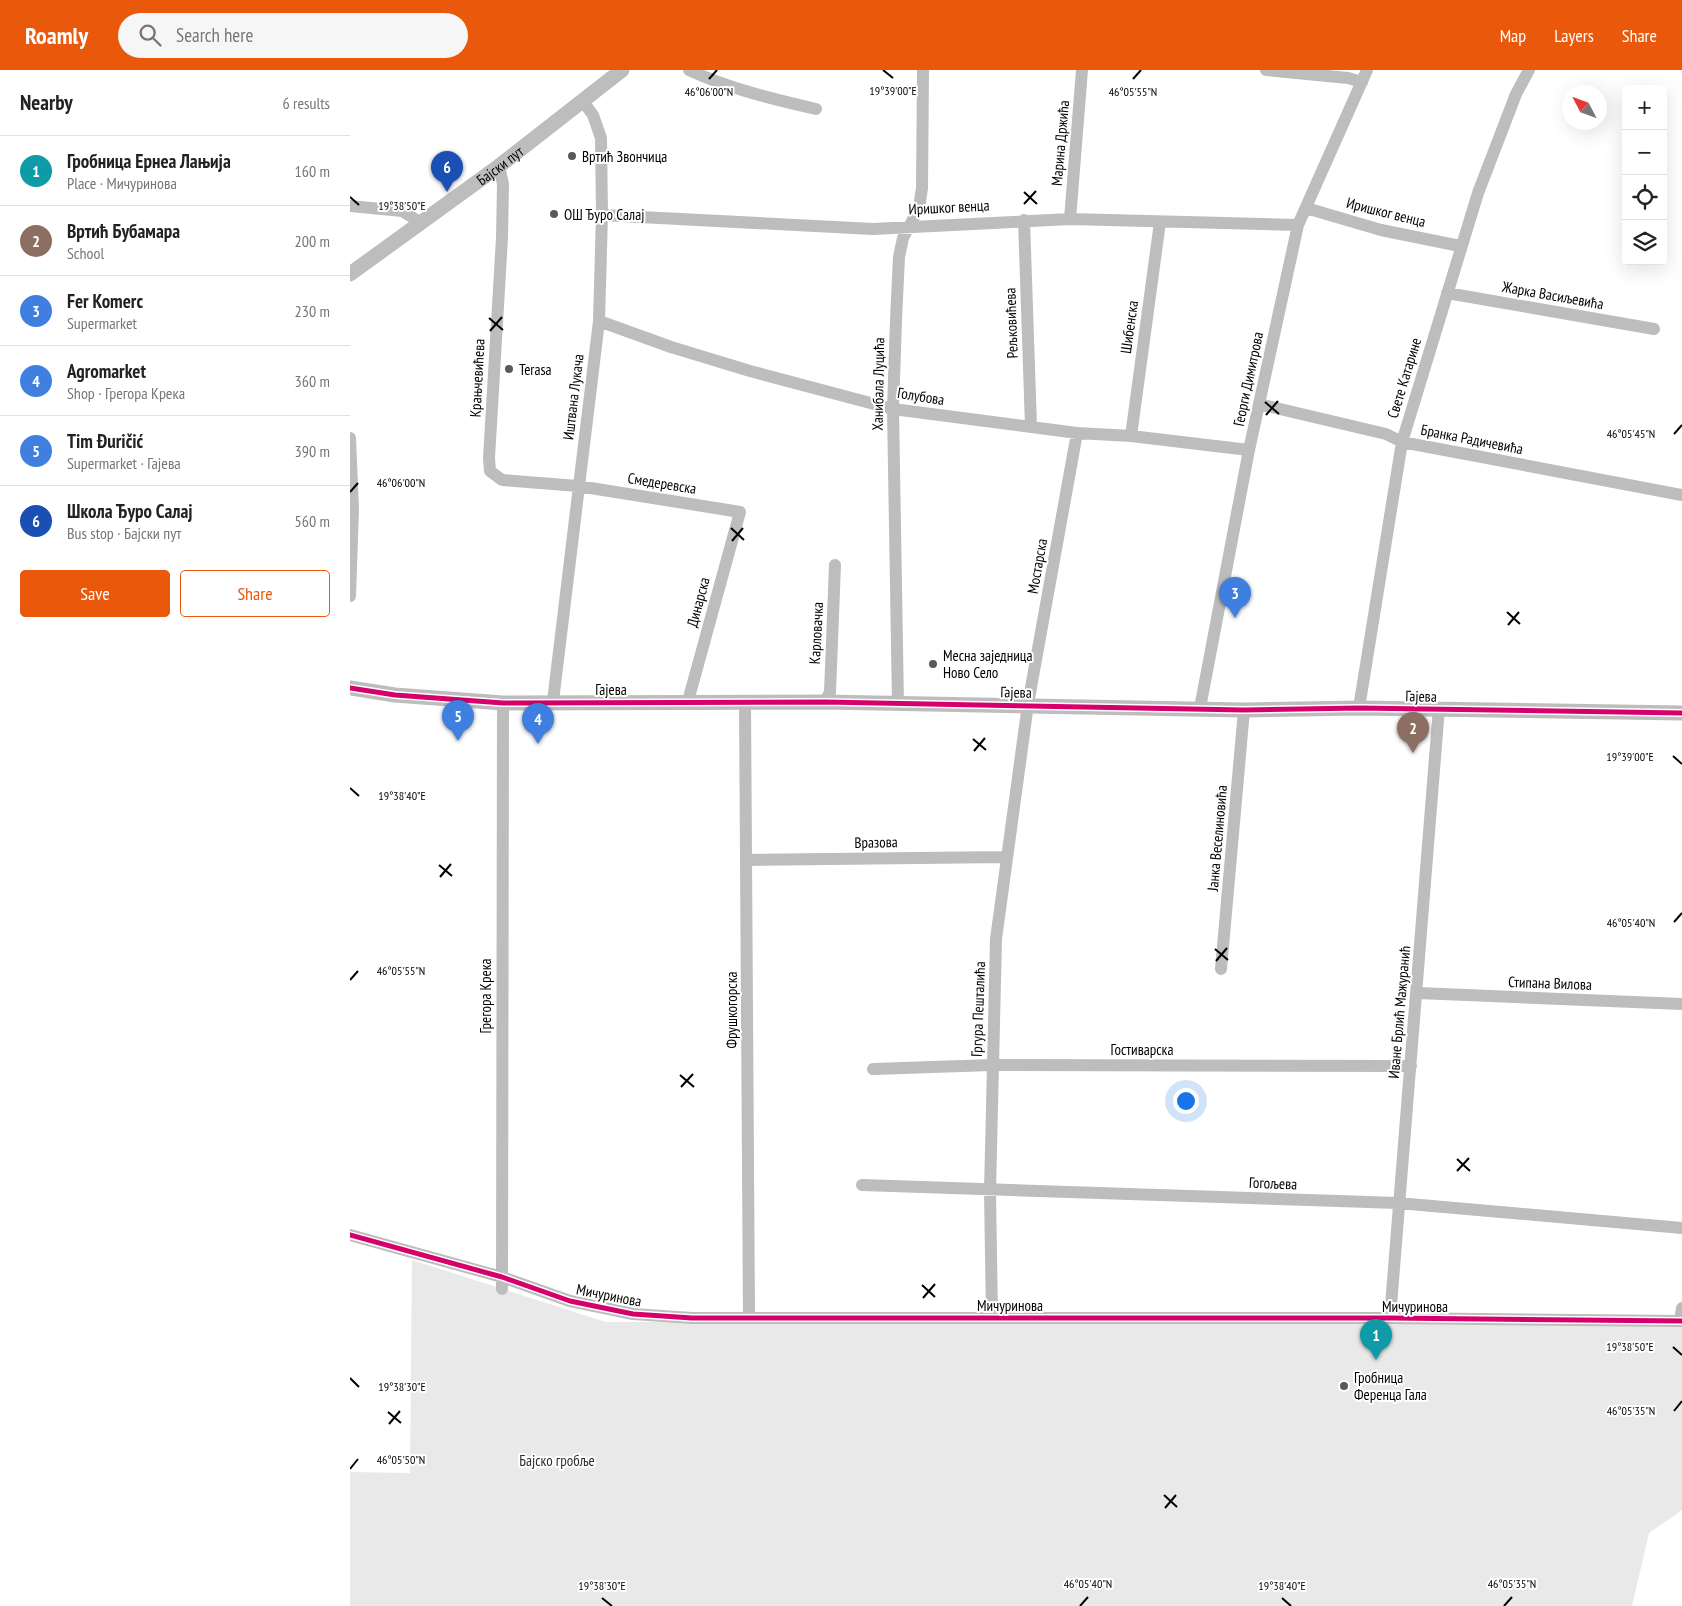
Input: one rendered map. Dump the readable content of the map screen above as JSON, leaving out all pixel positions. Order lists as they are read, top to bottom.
{
  "streets": {
    "street": [
      "Марина Држића",
      "Бајски пут",
      "Иришког венца",
      "Жарка Васиљевића",
      "Рељковићева",
      "Шибенска",
      "Крањчевићева",
      "Свете Катарине",
      "Георги Димитрова",
      "Ханибала Луцића",
      "Голубова",
      "Иштвана Лукача",
      "Бранка Радичевића",
      "Смедеревска",
      "Мостарска",
      "Динарска",
      "Карловачка",
      "Гајева",
      "Јанка Веселиновића",
      "Вразова",
      "Стипана Вилова",
      "Грегора Крека",
      "Гргура Пешталића",
      "Фрушкогорска",
      "Иване Брлић Мажуранић",
      "Гостиварска",
      "Гогољева",
      "Мичуринова"
    ]
  },
  "crossings": [
    ["Марина Држића", "Иришког венца"],
    ["Бајски пут", "Крањчевићева"],
    ["Бајски пут", "Иштвана Лукача"],
    ["Иришког венца", "Рељковићева"],
    ["Иришког венца", "Шибенска"],
    ["Иришког венца", "Свете Катарине"],
    ["Иришког венца", "Георги Димитрова"],
    ["Иришког венца", "Ханибала Луцића"],
    ["Иришког венца", "Иштвана Лукача"],
    ["Жарка Васиљевића", "Свете Катарине"],
    ["Рељковићева", "Голубова"],
    ["Шибенска", "Голубова"],
    ["Крањчевићева", "Иштвана Лукача"],
    ["Крањчевићева", "Смедеревска"],
    ["Свете Катарине", "Бранка Радичевића"],
    ["Свете Катарине", "Гајева"],
    ["Георги Димитрова", "Голубова"],
    ["Георги Димитрова", "Бранка Радичевића"],
    ["Георги Димитрова", "Гајева"],
    ["Ханибала Луцића", "Голубова"],
    ["Ханибала Луцића", "Гајева"],
    ["Голубова", "Иштвана Лукача"],
    ["Голубова", "Мостарска"],
    ["Иштвана Лукача", "Смедеревска"],
    ["Иштвана Лукача", "Гајева"],
    ["Смедеревска", "Динарска"],
    ["Мостарска", "Гајева"],
    ["Мостарска", "Гргура Пешталића"],
    ["Динарска", "Гајева"],
    ["Карловачка", "Гајева"],
    ["Гајева", "Јанка Веселиновића"],
    ["Гајева", "Грегора Крека"],
    ["Гајева", "Гргура Пешталића"],
    ["Гајева", "Фрушкогорска"],
    ["Гајева", "Иване Брлић Мажуранић"],
    ["Вразова", "Гргура Пешталића"],
    ["Вразова", "Фрушкогорска"],
    ["Стипана Вилова", "Иване Брлић Мажуранић"],
    ["Грегора Крека", "Мичуринова"],
    ["Гргура Пешталића", "Гостиварска"],
    ["Гргура Пешталића", "Гогољева"],
    ["Гргура Пешталића", "Мичуринова"],
    ["Фрушкогорска", "Мичуринова"],
    ["Иване Брлић Мажуранић", "Гостиварска"],
    ["Иване Брлић Мажуранић", "Гогољева"],
    ["Иване Брлић Мажуранић", "Мичуринова"]
  ],
  "parks": ["Бајско гробље"],
  "places": [
    "Вртић Звончица",
    "ОШ Ђуро Салај",
    "Terasa",
    "Месна заједница Ново Село",
    "Гробница Ференца Гала"
  ],
  "north": "top left",
  "page": {
    "header": "Roamly",
    "search": "Search here",
    "nav": ["Map", "Layers", "Share"],
    "heading": ["Nearby", "6 results"],
    "map_buttons": ["+", "−"],
    "list": [
      {
        "mark": "1",
        "name": "Гробница Ернеа Лањија",
        "note": "Place · Мичуринова",
        "value": "160 m"
      },
      {
        "mark": "2",
        "name": "Вртић Бубамара",
        "note": "School",
        "value": "200 m"
      },
      {
        "mark": "3",
        "name": "Fer Komerc",
        "note": "Supermarket",
        "value": "230 m"
      },
      {
        "mark": "4",
        "name": "Agromarket",
        "note": "Shop · Грегора Крека",
        "value": "360 m"
      },
      {
        "mark": "5",
        "name": "Tim Đuričić",
        "note": "Supermarket · Гајева",
        "value": "390 m"
      },
      {
        "mark": "6",
        "name": "Школа Ђуро Салај",
        "note": "Bus stop · Бајски пут",
        "value": "560 m"
      }
    ],
    "pins": [
      "6",
      "3",
      "5",
      "4",
      "2",
      "1"
    ],
    "buttons": ["Save", "Share"]
  },
  "coordinates": [
    "19°39'00\"E",
    "46°06'00\"N",
    "46°05'55\"N",
    "19°38'50\"E",
    "46°05'45\"N",
    "19°38'40\"E",
    "46°05'40\"N",
    "19°38'30\"E",
    "46°05'35\"N",
    "46°05'50\"N"
  ]
}
